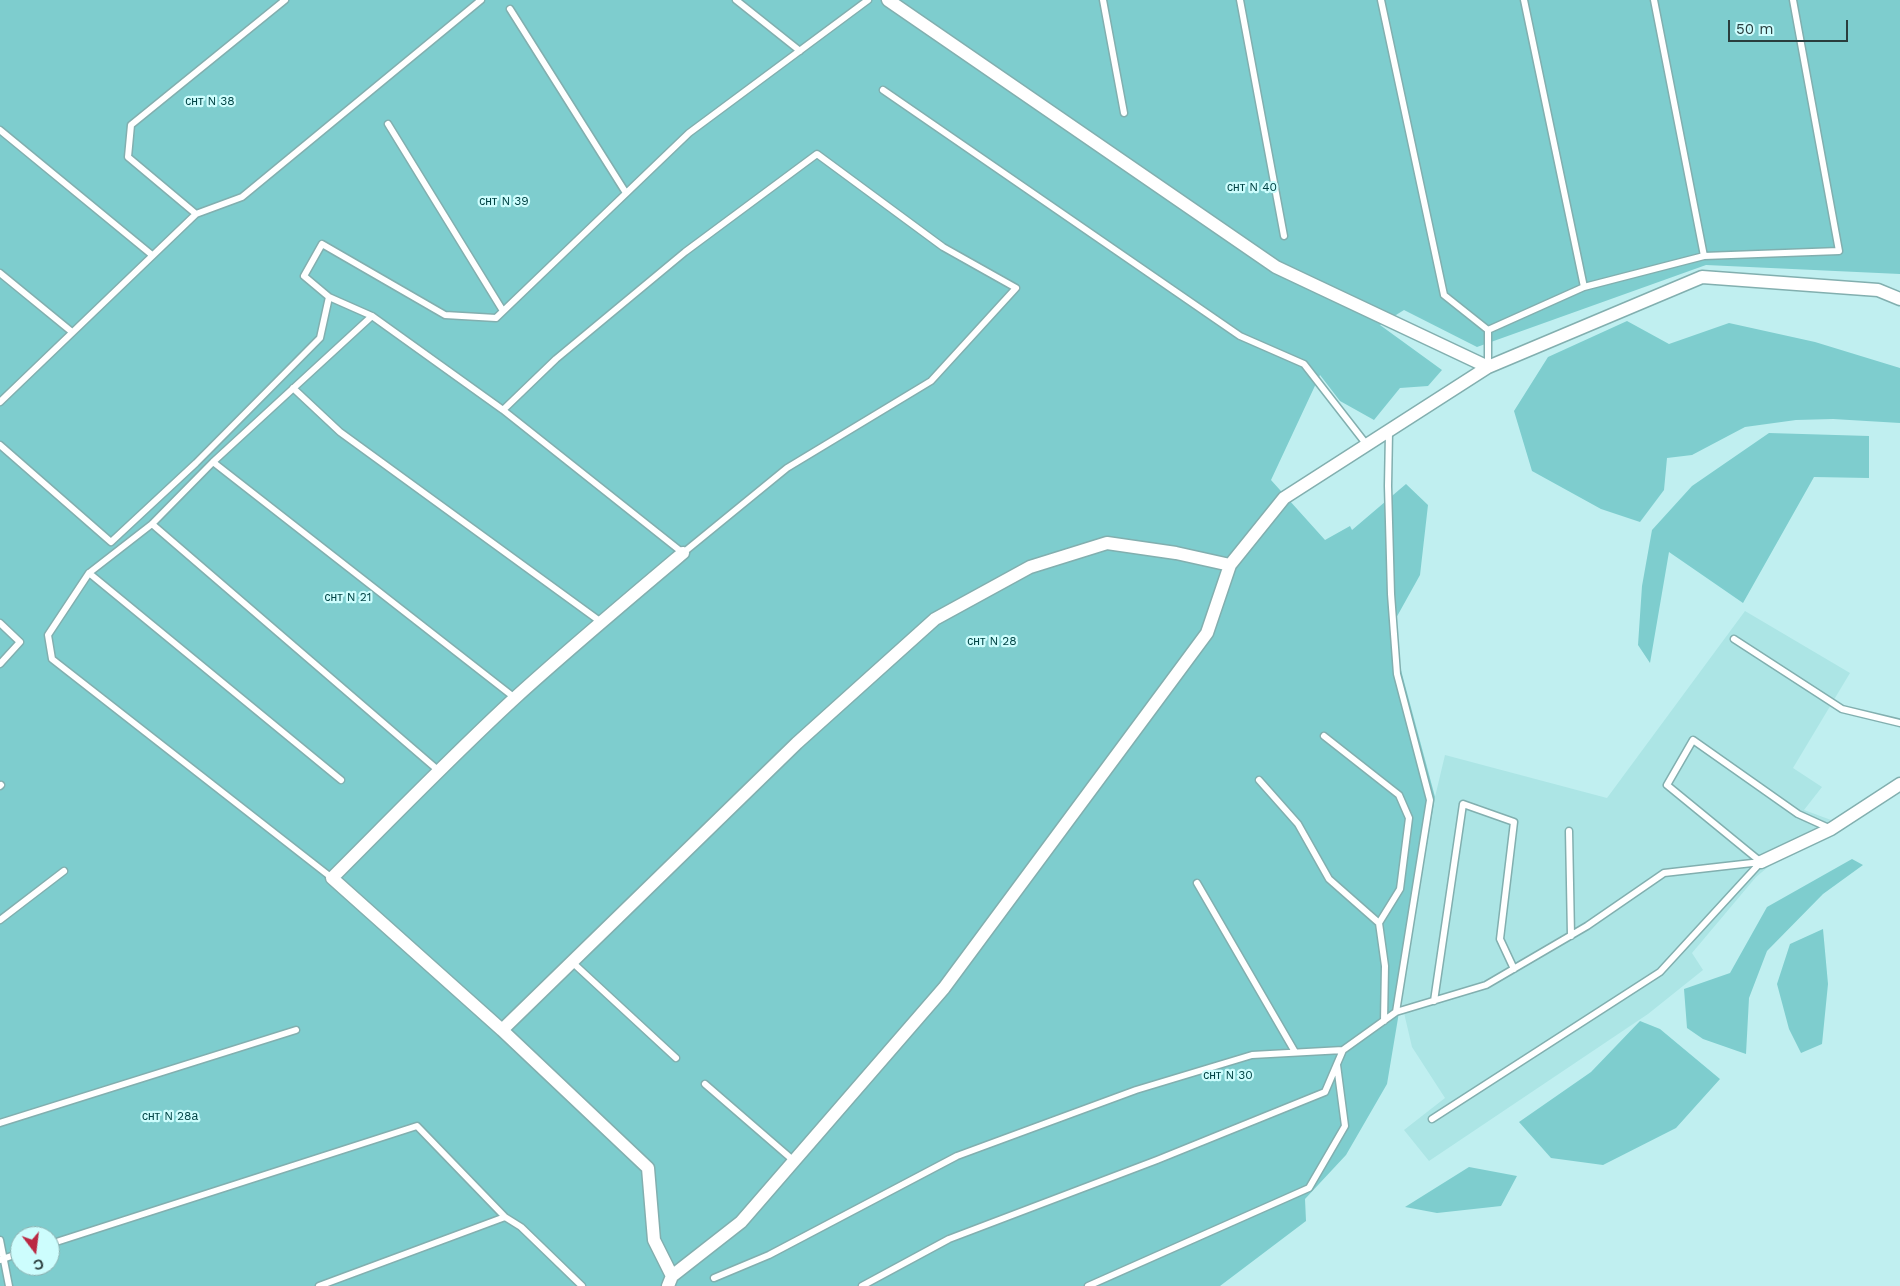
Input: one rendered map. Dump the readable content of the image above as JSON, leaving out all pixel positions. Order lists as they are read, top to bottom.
{
  "parks": [
    "снт N 38",
    "снт N 40",
    "снт N 39",
    "снт N 21",
    "снт N 28",
    "снт N 30",
    "снт N 28а"
  ],
  "scale_bar": "50 m",
  "north": "bottom"
}
